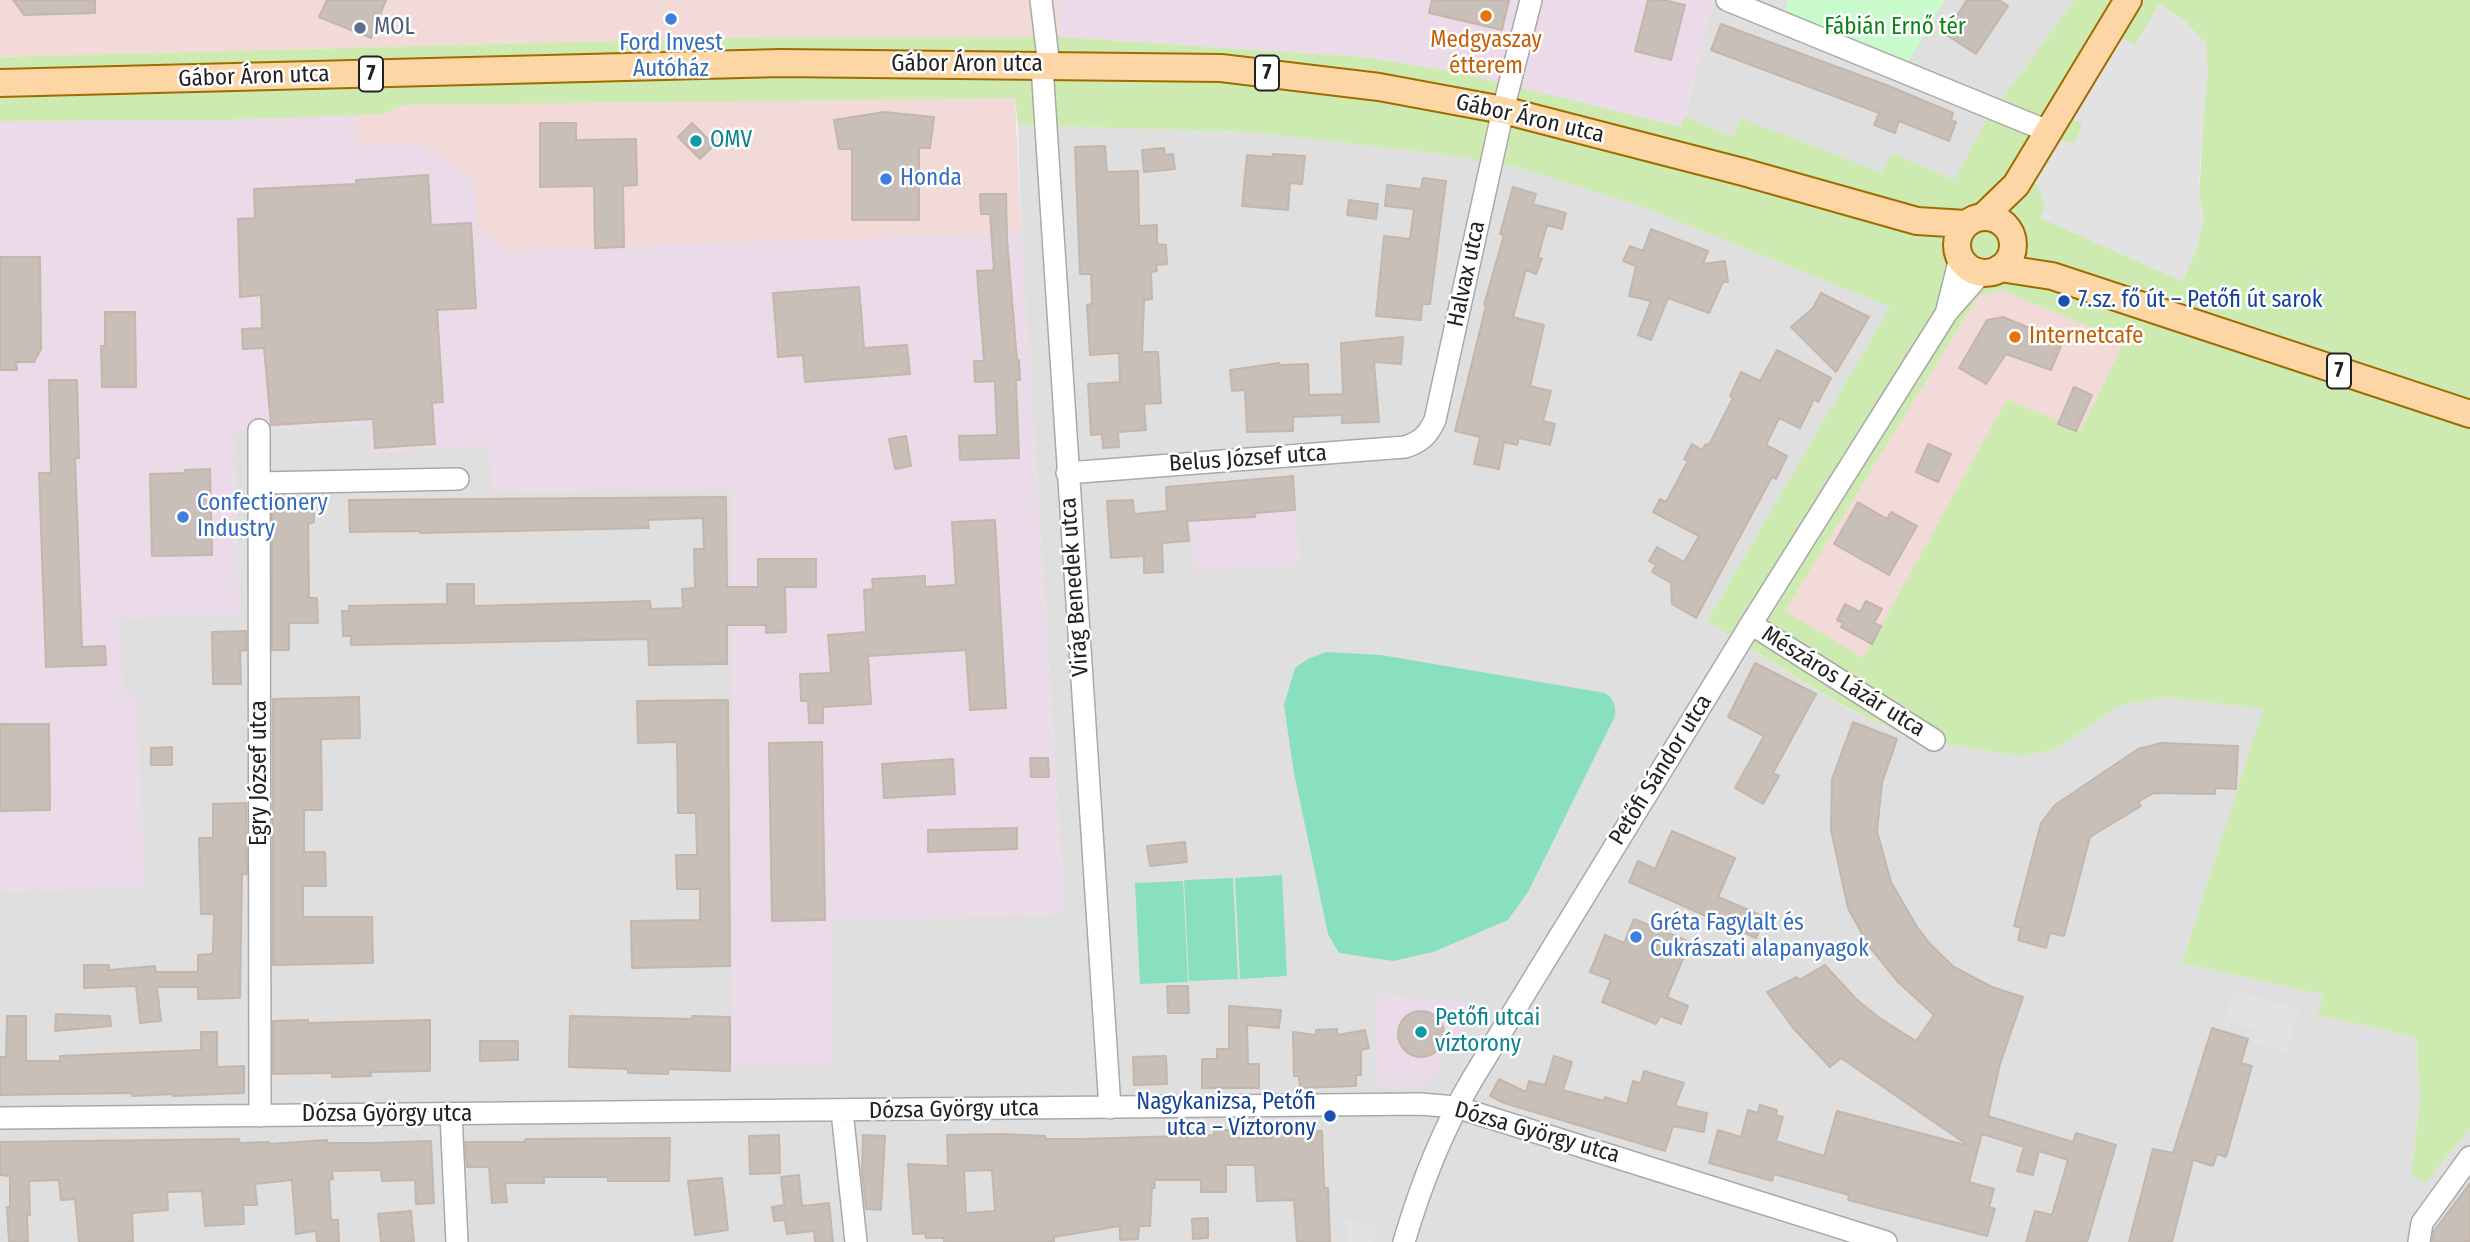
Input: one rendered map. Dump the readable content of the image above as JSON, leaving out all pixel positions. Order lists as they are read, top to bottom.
{
  "streets": {
    "main road": ["Gábor Áron utca", "7"],
    "street": [
      "Halvax utca",
      "Belus József utca",
      "Virág Benedek utca",
      "Mészáros Lázár utca",
      "Petőfi Sándor utca",
      "Egry József utca",
      "Dózsa György utca"
    ]
  },
  "crossings": [
    ["Gábor Áron utca", "Halvax utca"],
    ["Gábor Áron utca", "Virág Benedek utca"],
    ["Gábor Áron utca", "Petőfi Sándor utca"],
    ["Halvax utca", "Belus József utca"],
    ["Belus József utca", "Virág Benedek utca"],
    ["Virág Benedek utca", "Dózsa György utca"],
    ["Mészáros Lázár utca", "Petőfi Sándor utca"],
    ["Petőfi Sándor utca", "Dózsa György utca"],
    ["Egry József utca", "Dózsa György utca"]
  ],
  "parks": ["Fábián Ernő tér"],
  "places": [
    "Medgyaszay étterem",
    "Ford Invest Autóház",
    "MOL",
    "OMV",
    "Honda",
    "7.sz. fő út – Petőfi út sarok",
    "Internetcafe",
    "Confectionery Industry",
    "Gréta Fagylalt és Cukrászati alapanyagok",
    "Petőfi utcai víztorony",
    "Nagykanizsa, Petőfi utca – Víztorony"
  ]
}
